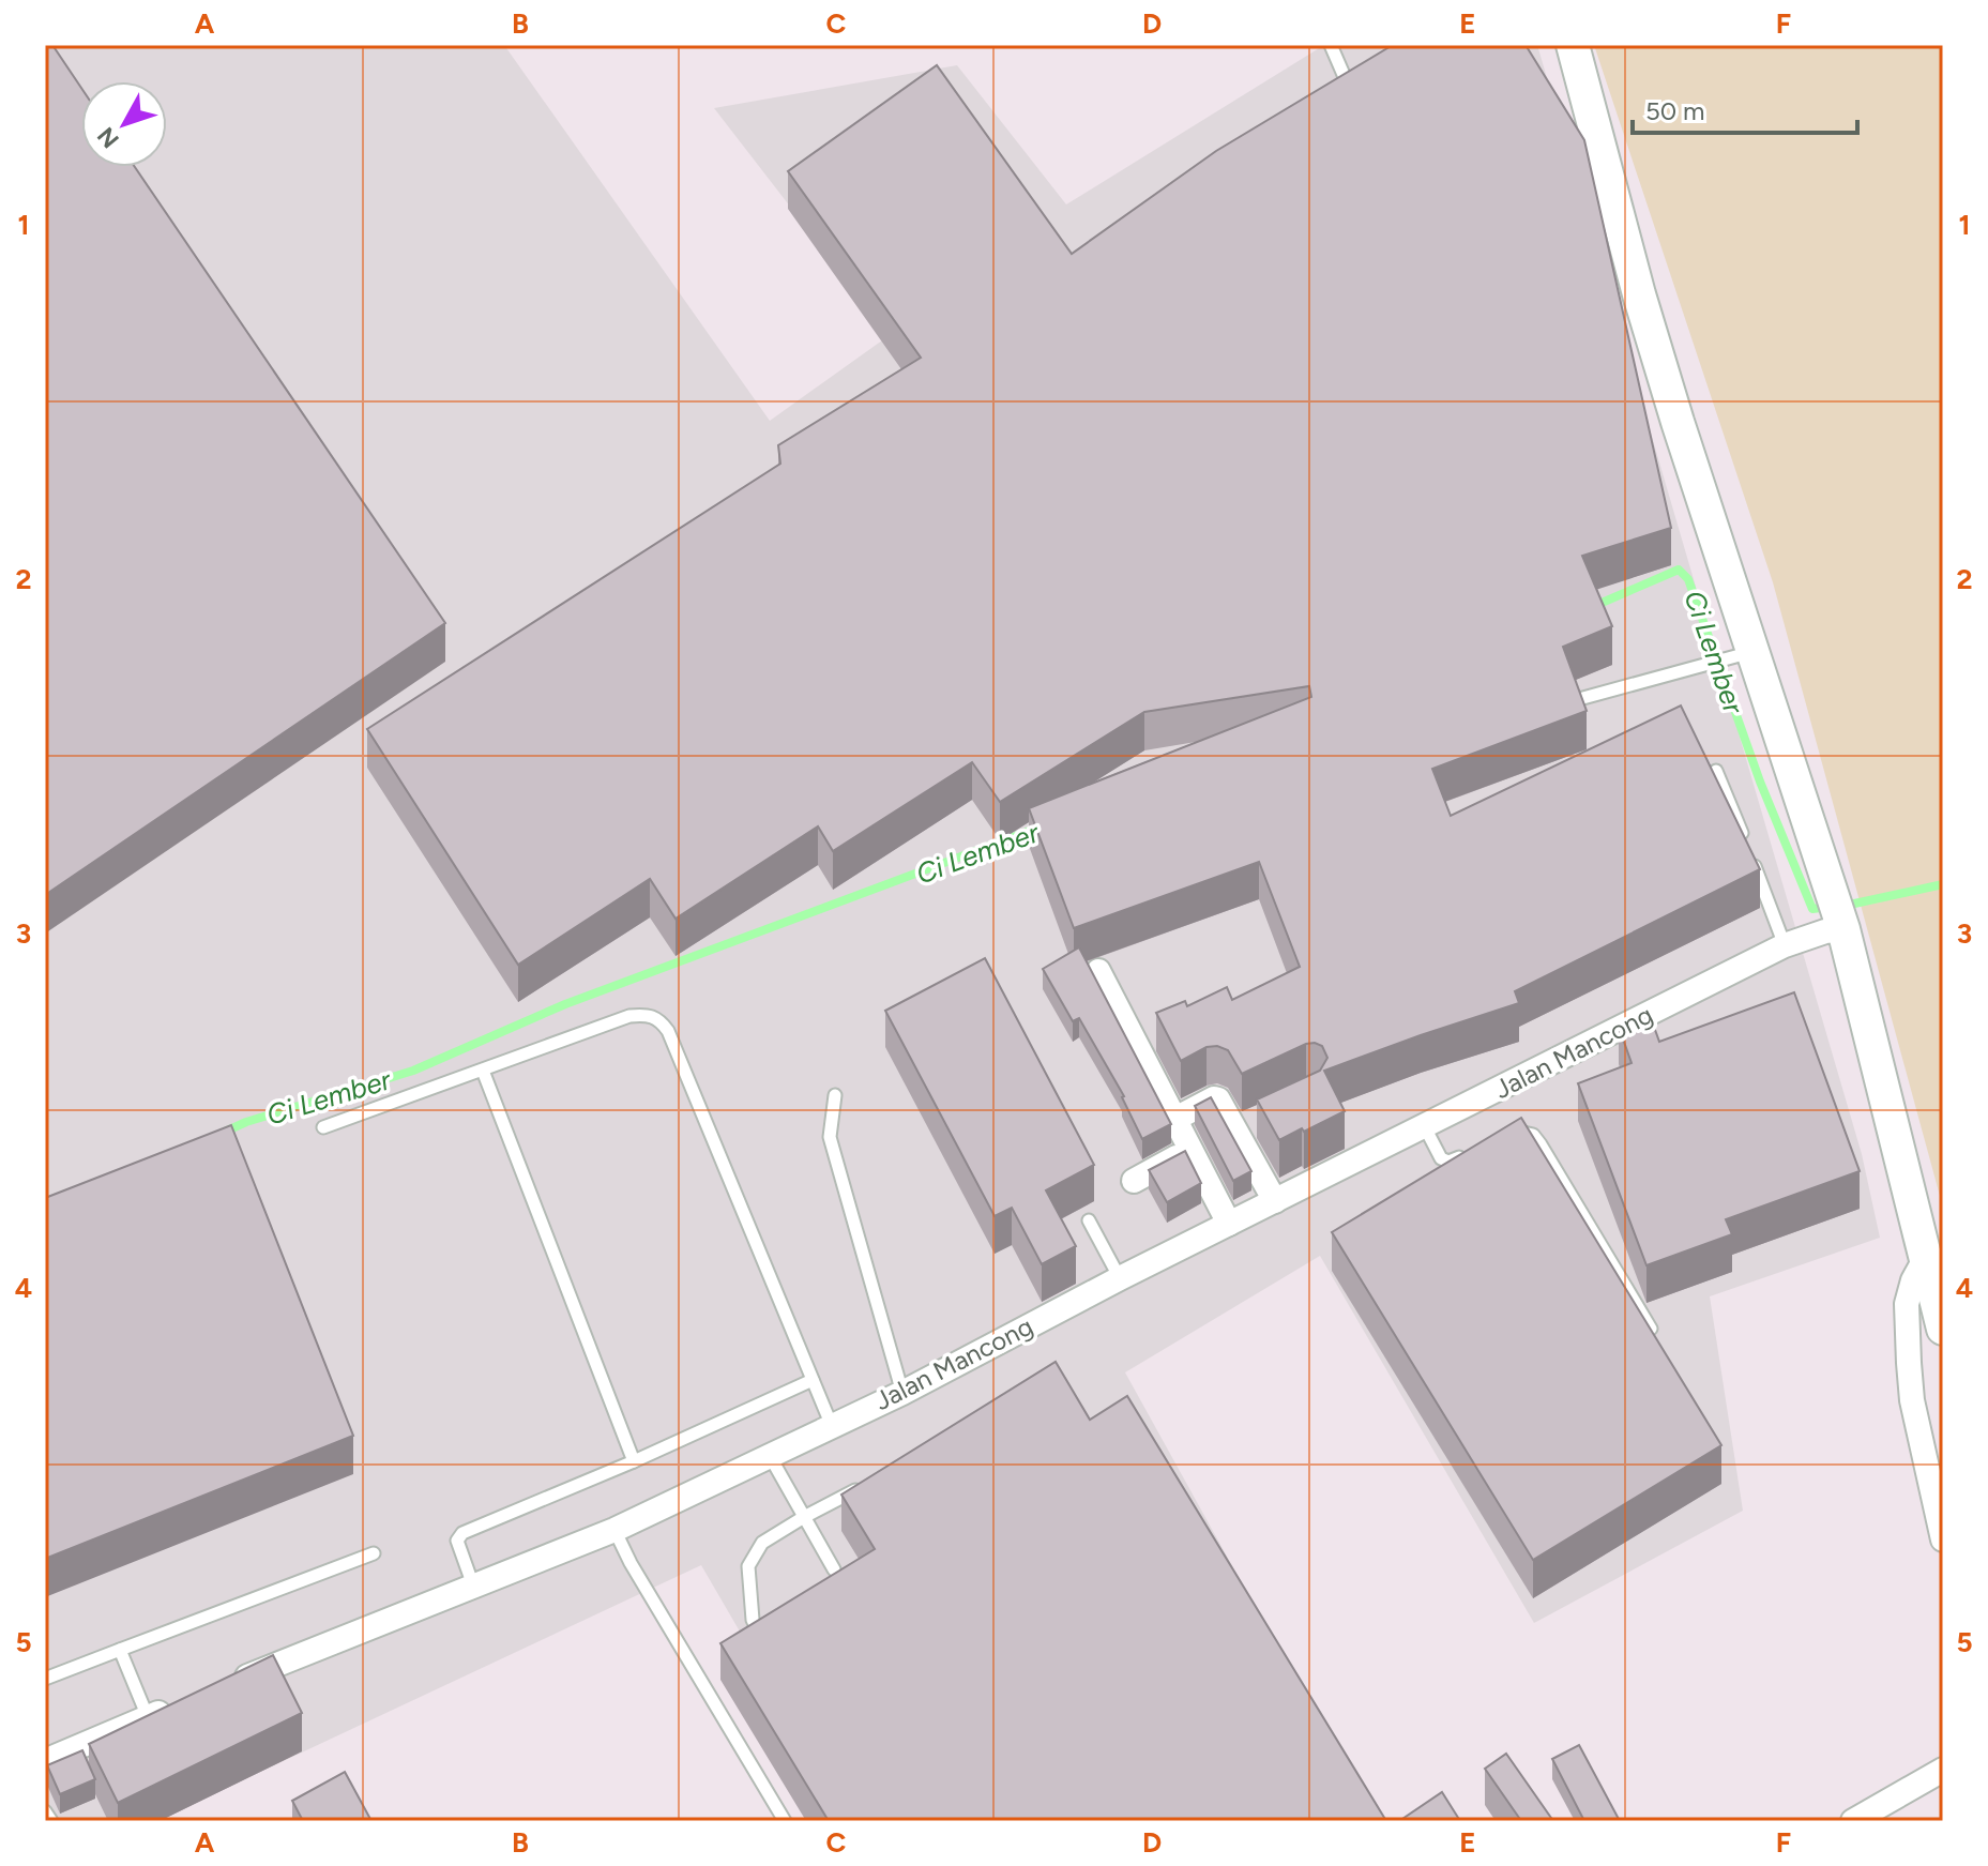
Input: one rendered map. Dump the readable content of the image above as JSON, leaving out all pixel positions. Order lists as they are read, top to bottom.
{
  "streets": {
    "street": ["Jalan Mancong"]
  },
  "water": ["Ci Lember"],
  "scale_bar": "50 m",
  "north": "bottom left",
  "grid": {
    "columns": [
      "A",
      "B",
      "C",
      "D",
      "E",
      "F"
    ],
    "rows": [
      "1",
      "2",
      "3",
      "4",
      "5"
    ]
  }
}
